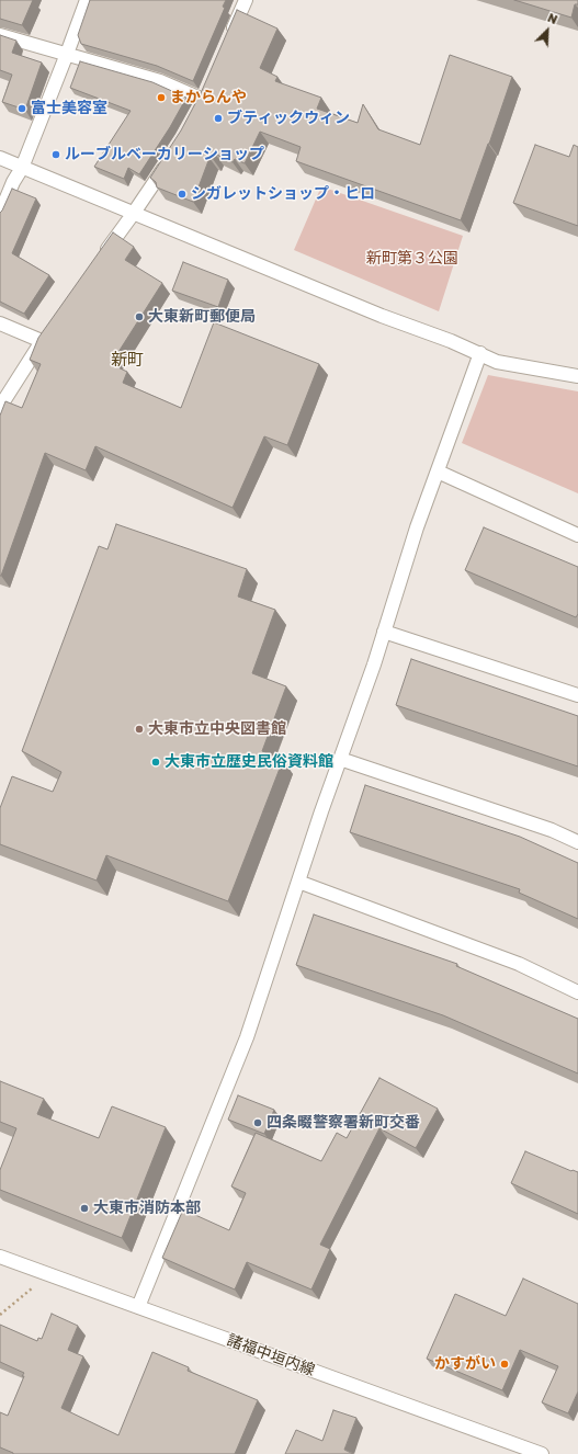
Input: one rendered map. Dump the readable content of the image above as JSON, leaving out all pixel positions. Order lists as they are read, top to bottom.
{
  "streets": {
    "street": ["諸福中垣内線"]
  },
  "districts": ["新町"],
  "parks": ["新町第３公園"],
  "places": [
    "まからんや",
    "富士美容室",
    "ブティックウィン",
    "ルーブルベーカリーショップ",
    "シガレットショップ・ヒロ",
    "大東新町郵便局",
    "大東市立中央図書館",
    "大東市立歴史民俗資料館",
    "四条畷警察署新町交番",
    "大東市消防本部",
    "かすがい"
  ],
  "north": "top right"
}
